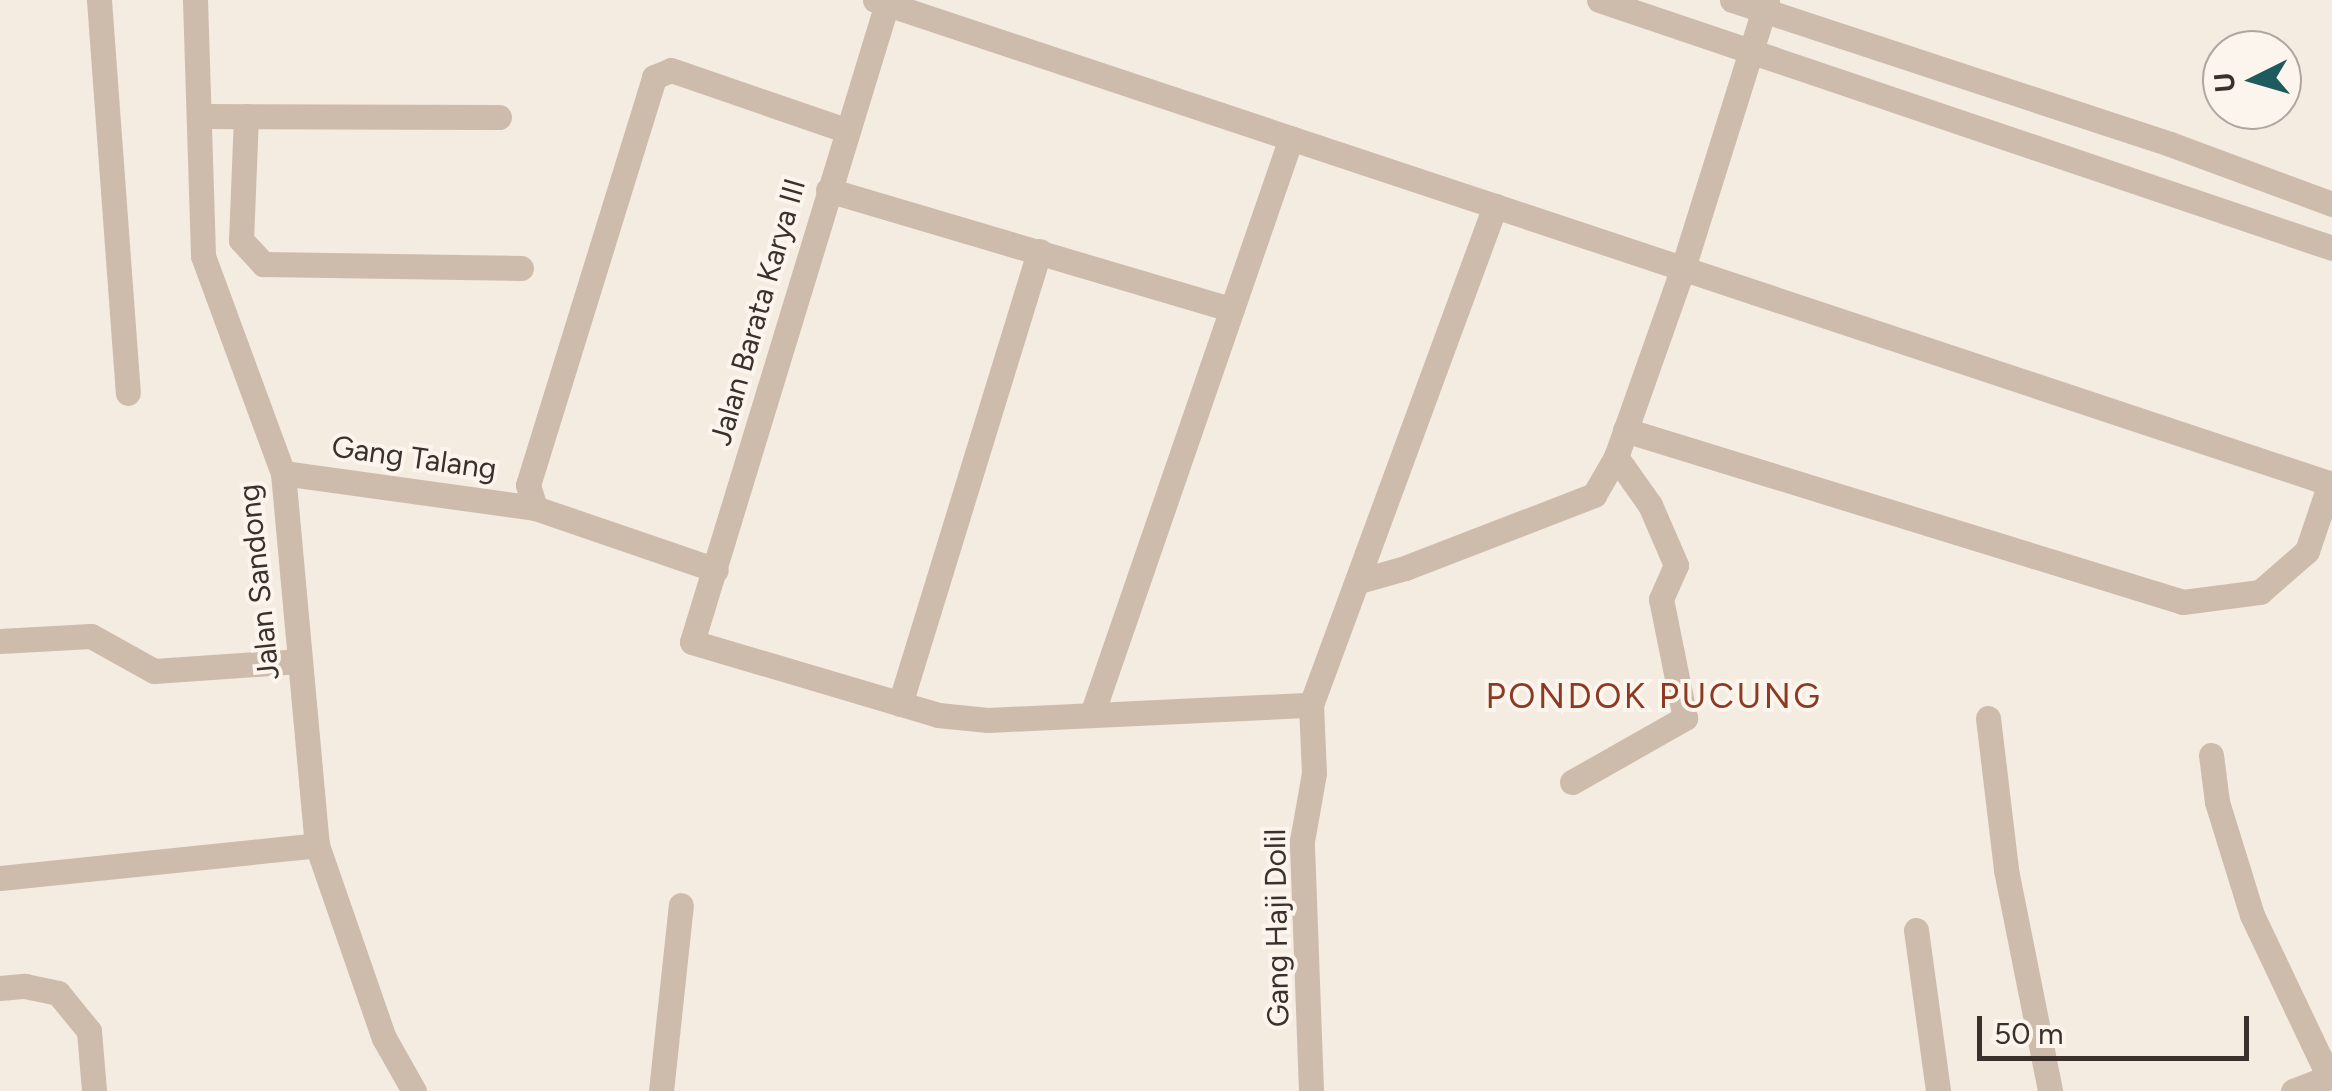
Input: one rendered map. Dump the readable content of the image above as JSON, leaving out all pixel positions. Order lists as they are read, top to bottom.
{
  "streets": {
    "street": [
      "Jalan Barata Karya III",
      "Gang Talang",
      "Jalan Sandong",
      "Gang Haji Dolil"
    ]
  },
  "crossings": [
    ["Jalan Barata Karya III", "Gang Talang"],
    ["Gang Talang", "Jalan Sandong"]
  ],
  "districts": ["PONDOK PUCUNG"],
  "scale_bar": "50 m",
  "north": "left"
}
